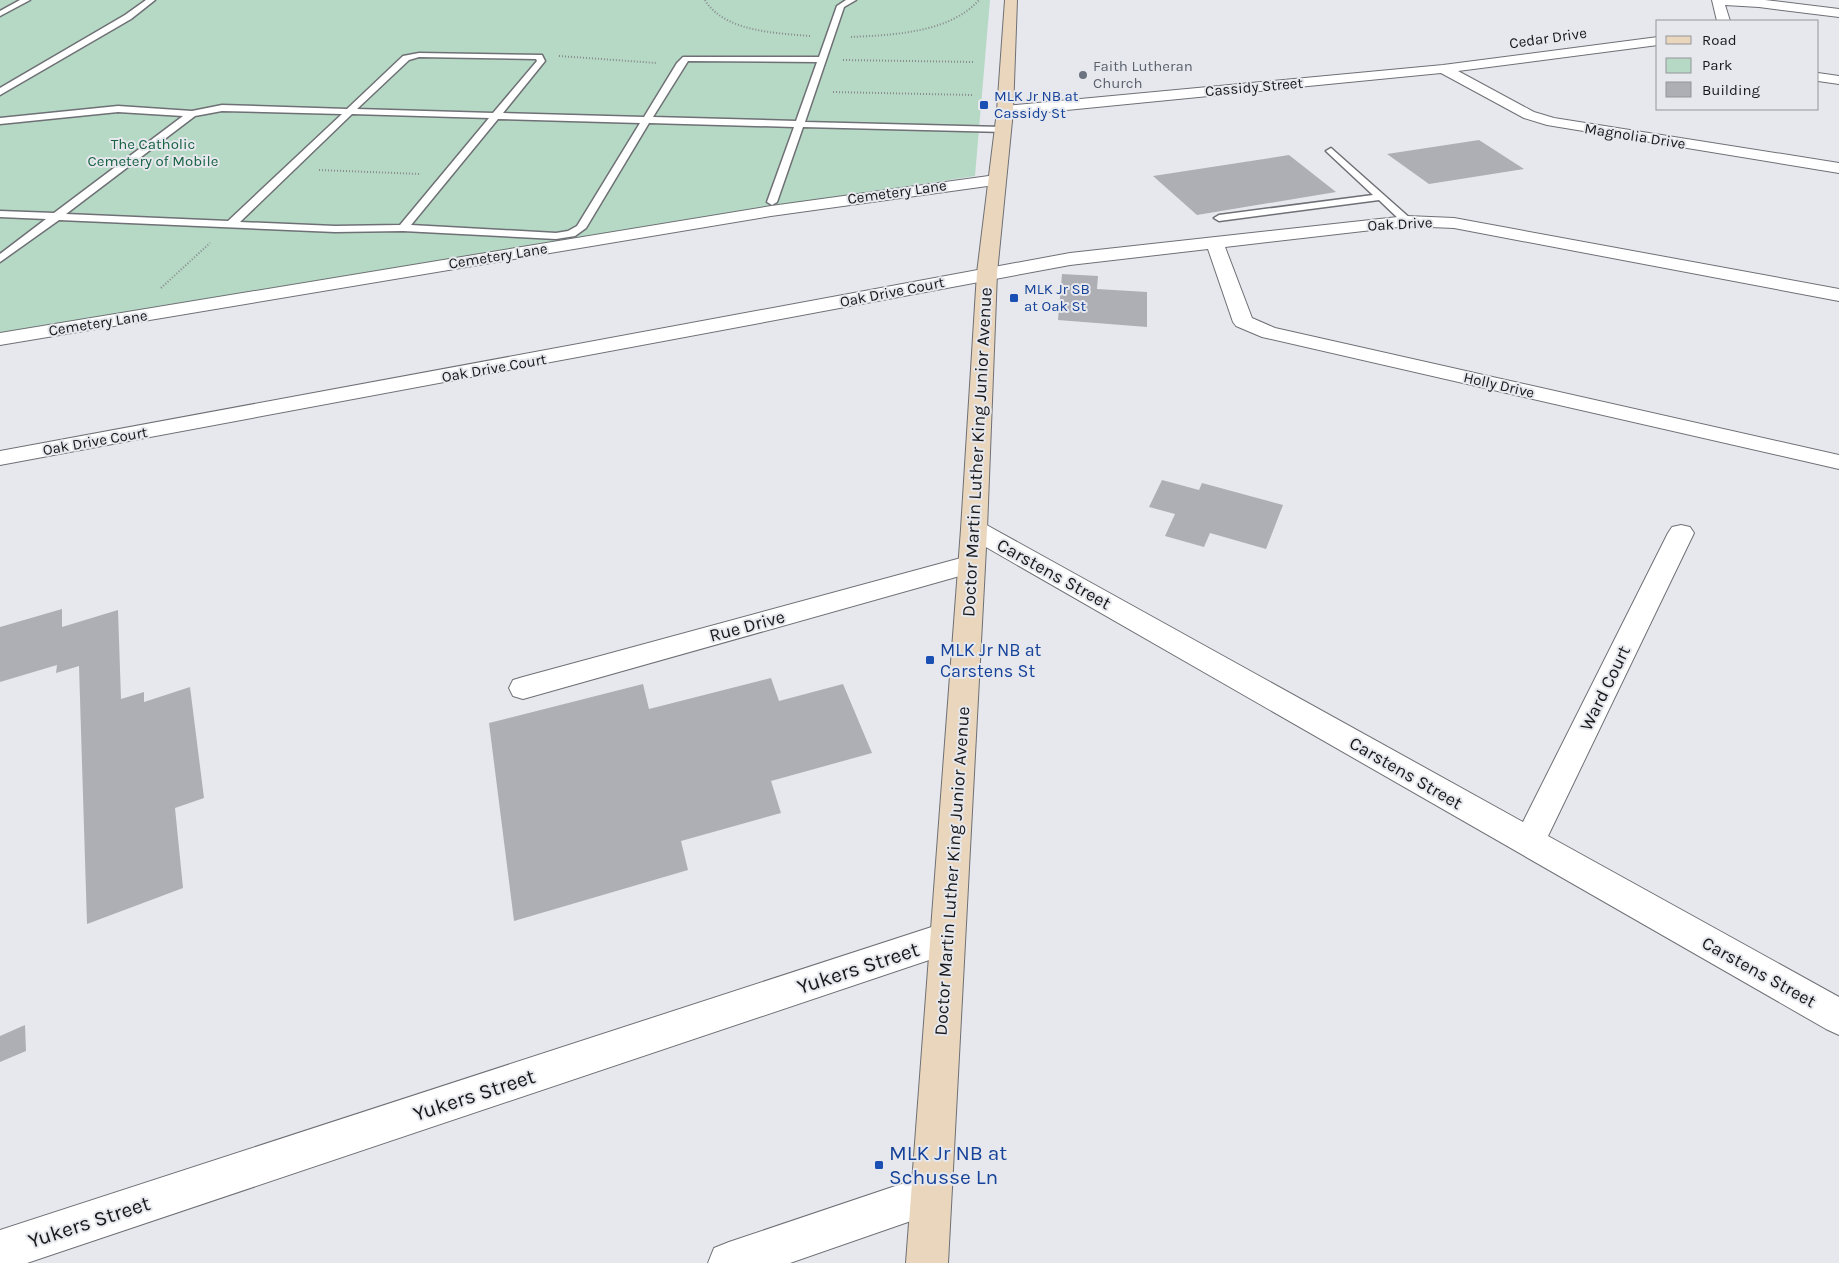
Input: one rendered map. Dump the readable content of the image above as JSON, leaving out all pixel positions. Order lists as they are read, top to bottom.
{
  "streets": {
    "main road": ["Doctor Martin Luther King Junior Avenue"],
    "street": [
      "Cedar Drive",
      "Cassidy Street",
      "Magnolia Drive",
      "Cemetery Lane",
      "Oak Drive",
      "Oak Drive Court",
      "Holly Drive",
      "Carstens Street",
      "Rue Drive",
      "Ward Court",
      "Yukers Street"
    ]
  },
  "crossings": [
    ["Cedar Drive", "Cassidy Street"],
    ["Cedar Drive", "Magnolia Drive"],
    ["Cassidy Street", "Magnolia Drive"],
    ["Cassidy Street", "Doctor Martin Luther King Junior Avenue"],
    ["Cemetery Lane", "Doctor Martin Luther King Junior Avenue"],
    ["Oak Drive", "Oak Drive Court"],
    ["Oak Drive", "Holly Drive"],
    ["Oak Drive", "Doctor Martin Luther King Junior Avenue"],
    ["Oak Drive Court", "Doctor Martin Luther King Junior Avenue"],
    ["Doctor Martin Luther King Junior Avenue", "Carstens Street"],
    ["Doctor Martin Luther King Junior Avenue", "Rue Drive"],
    ["Doctor Martin Luther King Junior Avenue", "Yukers Street"],
    ["Carstens Street", "Ward Court"]
  ],
  "parks": ["The Catholic Cemetery of Mobile"],
  "places": {
    "other": ["Faith Lutheran Church"],
    "transit": [
      "MLK Jr NB at Cassidy St",
      "MLK Jr SB at Oak St",
      "MLK Jr NB at Carstens St",
      "MLK Jr NB at Schusse Ln"
    ]
  },
  "legend": ["Road", "Park", "Building"]
}
